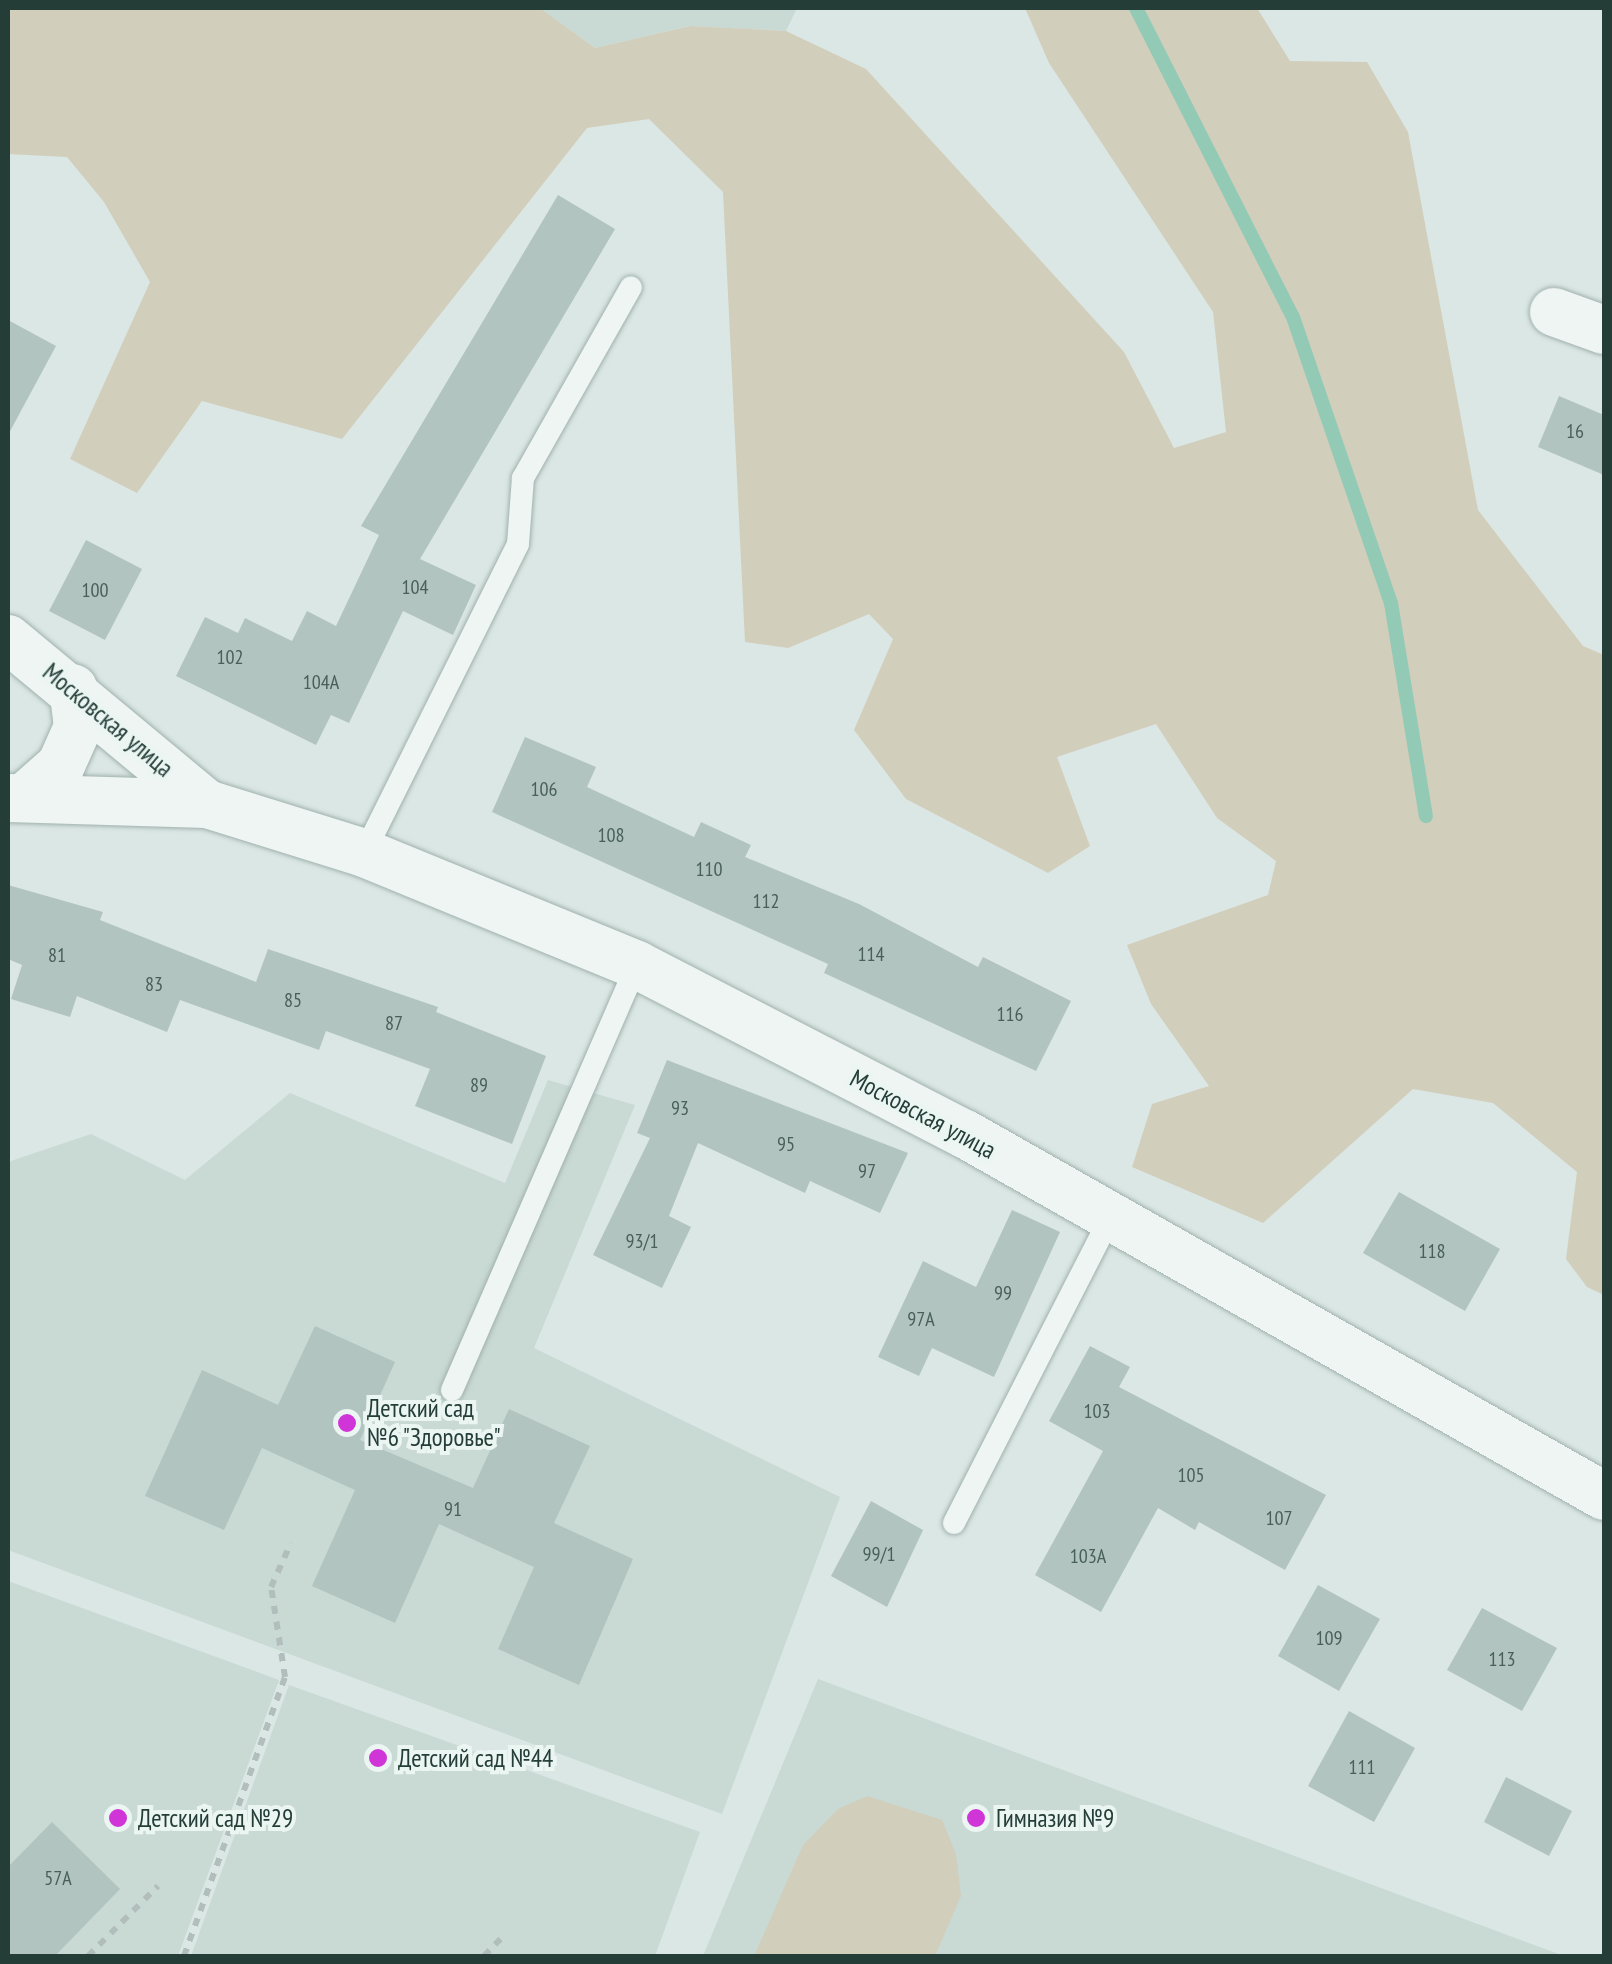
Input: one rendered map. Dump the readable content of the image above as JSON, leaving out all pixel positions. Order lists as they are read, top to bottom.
{
  "streets": {
    "street": ["Московская улица"]
  },
  "places": [
    "Детский сад №6 \"Здоровье\"",
    "Детский сад №44",
    "Детский сад №29",
    "Гимназия №9"
  ],
  "house_numbers": [
    "16",
    "104",
    "100",
    "102",
    "104А",
    "106",
    "108",
    "110",
    "112",
    "114",
    "81",
    "83",
    "85",
    "116",
    "87",
    "89",
    "93",
    "95",
    "97",
    "93/1",
    "118",
    "99",
    "97А",
    "103",
    "105",
    "91",
    "107",
    "99/1",
    "103А",
    "109",
    "113",
    "111",
    "57А"
  ]
}
